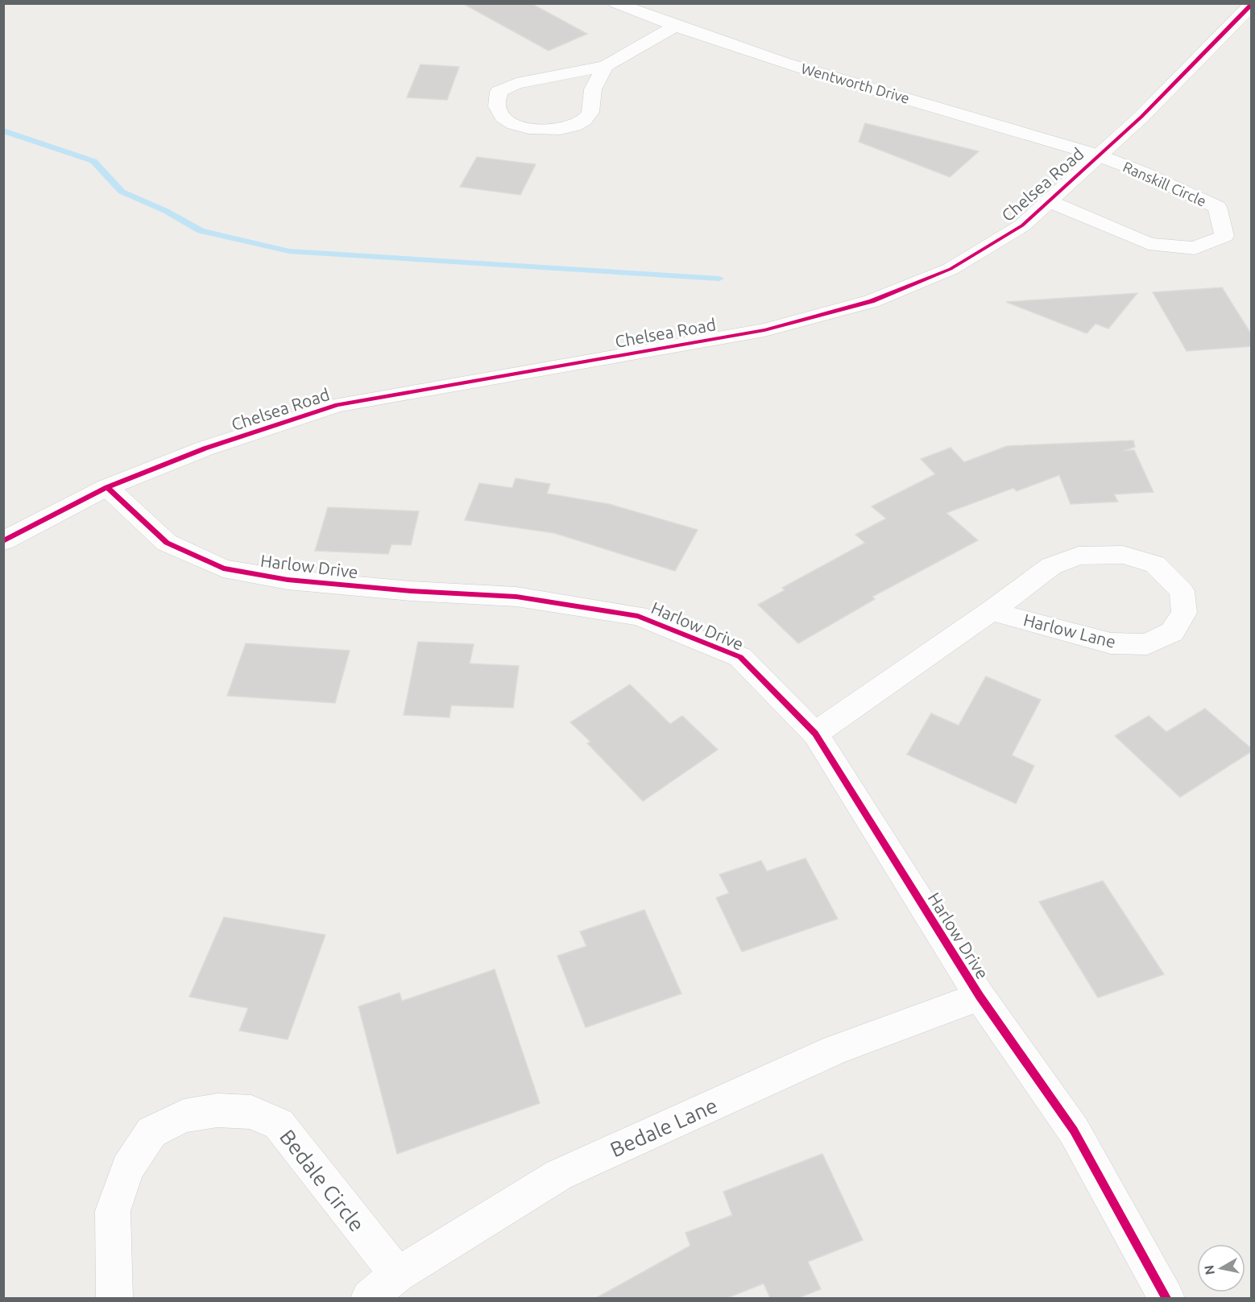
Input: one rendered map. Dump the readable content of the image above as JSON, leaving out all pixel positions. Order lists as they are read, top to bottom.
{
  "streets": {
    "street": [
      "Wentworth Drive",
      "Ranskill Circle",
      "Chelsea Road",
      "Harlow Drive",
      "Harlow Lane",
      "Bedale Lane",
      "Bedale Circle"
    ]
  },
  "crossings": [
    ["Wentworth Drive", "Ranskill Circle"],
    ["Wentworth Drive", "Chelsea Road"],
    ["Ranskill Circle", "Chelsea Road"],
    ["Chelsea Road", "Harlow Drive"],
    ["Harlow Drive", "Harlow Lane"],
    ["Harlow Drive", "Bedale Lane"],
    ["Bedale Lane", "Bedale Circle"]
  ],
  "north": "left"
}
